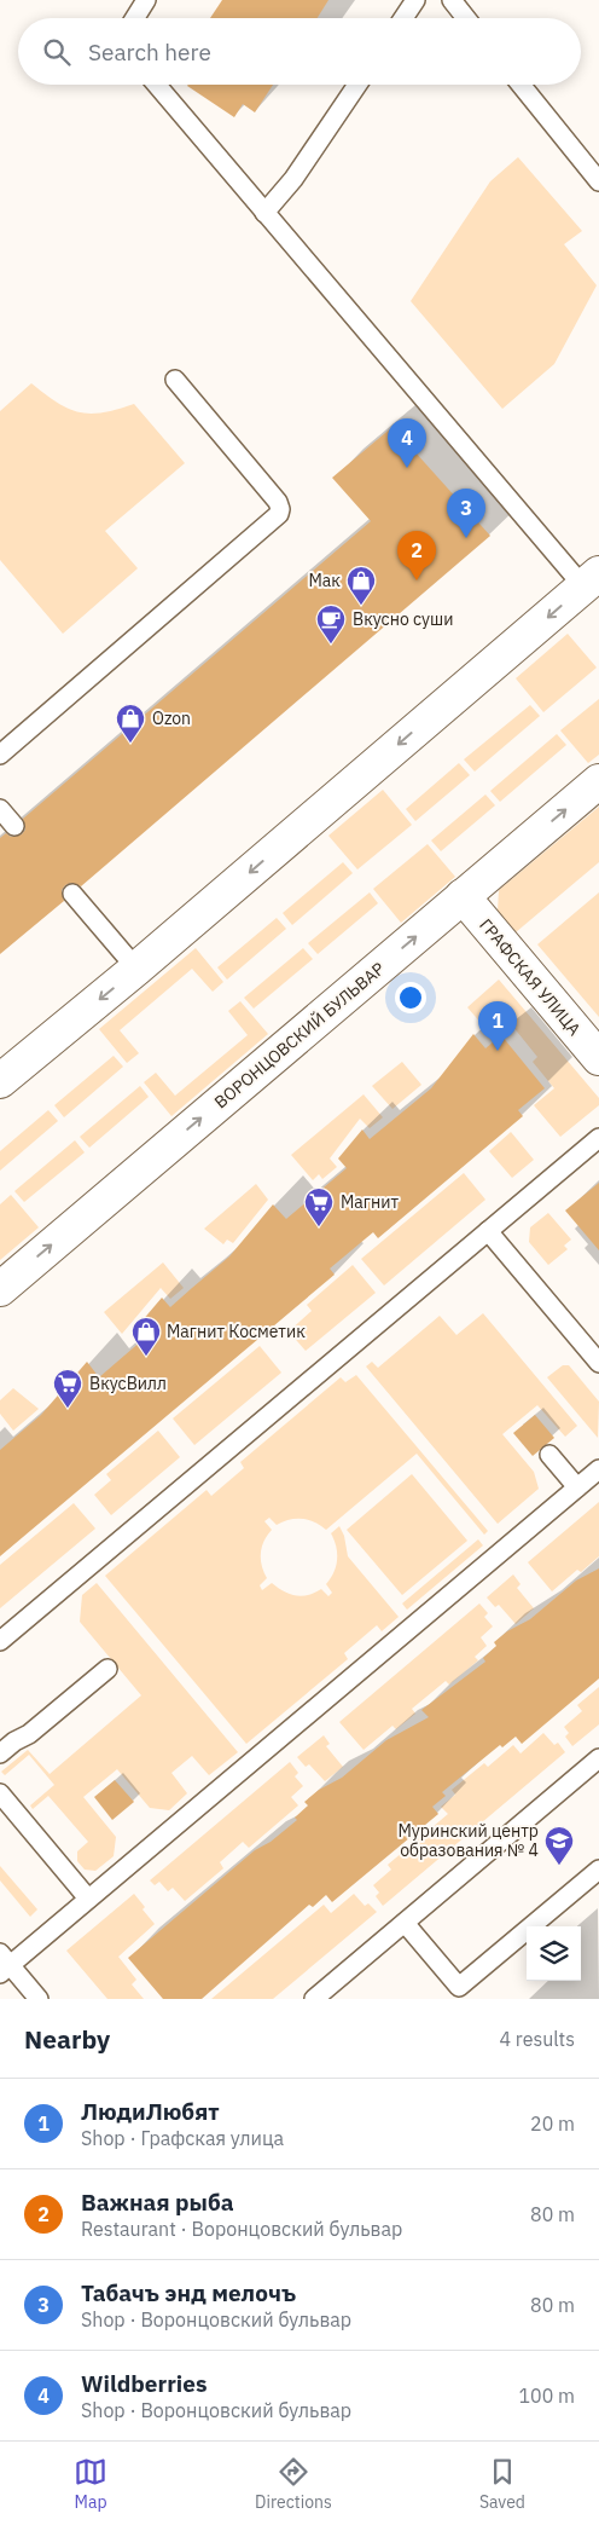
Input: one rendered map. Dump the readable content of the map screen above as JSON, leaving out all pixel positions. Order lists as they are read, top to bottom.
{
  "streets": {
    "street": ["ГРАФСКАЯ УЛИЦА", "ВОРОНЦОВСКИЙ БУЛЬВАР"]
  },
  "crossings": [
    ["ГРАФСКАЯ УЛИЦА", "ВОРОНЦОВСКИЙ БУЛЬВАР"]
  ],
  "places": {
    "shop": ["Мак", "Ozon", "Магнит Косметик"],
    "cafe": ["Вкусно суши"],
    "supermarket": ["Магнит", "ВкусВилл"],
    "school or university": ["Муринский центр образования № 4"]
  },
  "page": {
    "search": "Search here",
    "pins": [
      "4",
      "3",
      "2",
      "1"
    ],
    "heading": ["Nearby", "4 results"],
    "list": [
      {
        "mark": "1",
        "name": "ЛюдиЛюбят",
        "note": "Shop · Графская улица",
        "value": "20 m"
      },
      {
        "mark": "2",
        "name": "Важная рыба",
        "note": "Restaurant · Воронцовский бульвар",
        "value": "80 m"
      },
      {
        "mark": "3",
        "name": "Табачъ энд мелочъ",
        "note": "Shop · Воронцовский бульвар",
        "value": "80 m"
      },
      {
        "mark": "4",
        "name": "Wildberries",
        "note": "Shop · Воронцовский бульвар",
        "value": "100 m"
      }
    ],
    "nav": ["Map", "Directions", "Saved"]
  }
}
